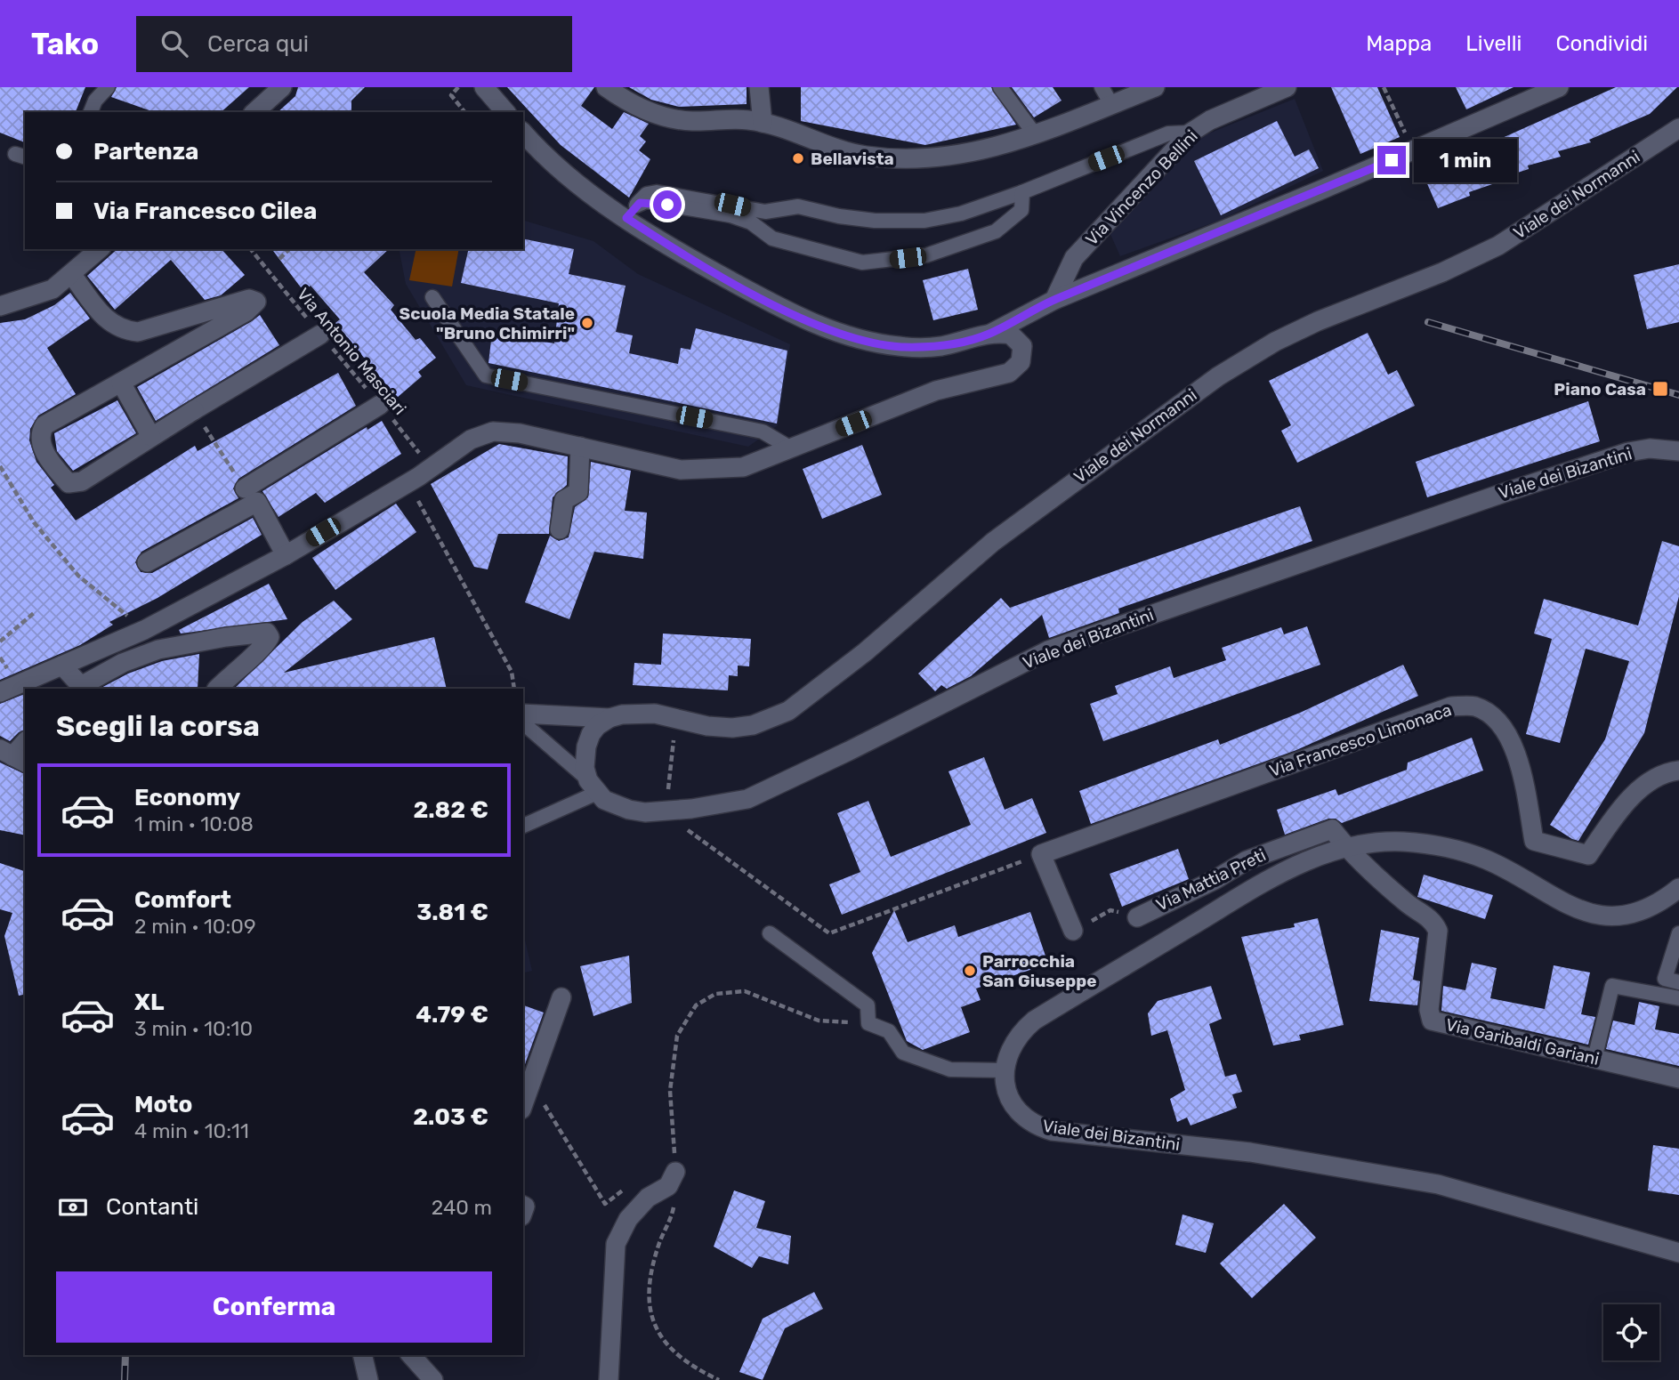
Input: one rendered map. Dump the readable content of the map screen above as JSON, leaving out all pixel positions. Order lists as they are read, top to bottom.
{
  "streets": {
    "street": [
      "Via Vincenzo Bellini",
      "Viale dei Normanni",
      "Viale dei Bizantini",
      "Via Francesco Limonaca",
      "Via Mattia Preti",
      "Via Garibaldi Gariani"
    ],
    "path": ["Via Antonio Masciari"]
  },
  "crossings": [
    ["Via Mattia Preti", "Via Garibaldi Gariani"]
  ],
  "places": {
    "other": ["Bellavista", "Scuola Media Statale \"Bruno Chimirri\"", "Parrocchia San Giuseppe"],
    "transit": ["Piano Casa"]
  },
  "page": {
    "header": "Tako",
    "search": "Cerca qui",
    "nav": ["Mappa", "Livelli", "Condividi"],
    "banner": ["Partenza", "Via Francesco Cilea"],
    "bubble": "1 min",
    "heading": "Scegli la corsa",
    "list": [
      {
        "name": "Economy",
        "note": "1 min · 10:08",
        "value": "2.82 €"
      },
      {
        "name": "Comfort",
        "note": "2 min · 10:09",
        "value": "3.81 €"
      },
      {
        "name": "XL",
        "note": "3 min · 10:10",
        "value": "4.79 €"
      },
      {
        "name": "Moto",
        "note": "4 min · 10:11",
        "value": "2.03 €"
      }
    ],
    "pay": ["Contanti", "240 m"],
    "buttons": "Conferma"
  }
}
